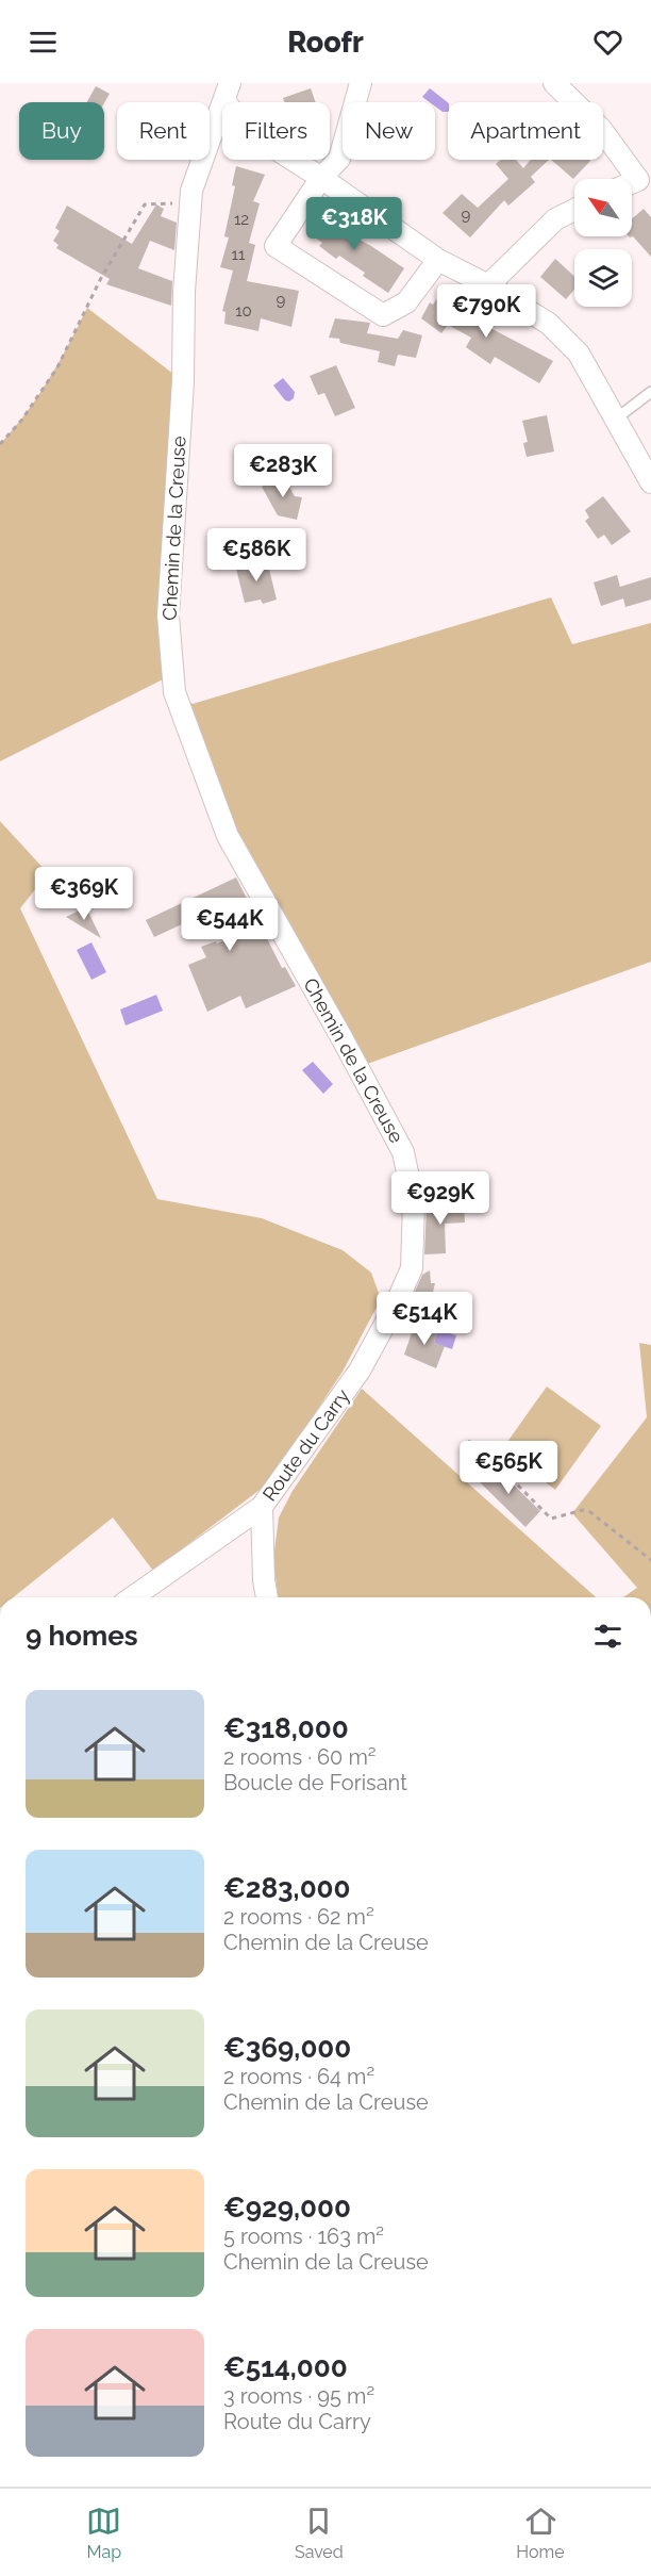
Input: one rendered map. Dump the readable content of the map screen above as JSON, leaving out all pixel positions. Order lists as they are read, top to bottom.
{
  "streets": {
    "street": ["Chemin de la Creuse", "Route du Carry"]
  },
  "crossings": [
    ["Chemin de la Creuse", "Route du Carry"]
  ],
  "house_numbers": [
    "9",
    "12",
    "11",
    "9",
    "10"
  ],
  "north": "top left",
  "page": {
    "header": "Roofr",
    "chip": [
      "Buy",
      "Rent",
      "Filters",
      "New",
      "Apartment"
    ],
    "price": [
      "€318K",
      "€790K",
      "€283K",
      "€586K",
      "€369K",
      "€544K",
      "€929K",
      "€514K",
      "€565K"
    ],
    "heading": "9 homes",
    "list": [
      {
        "name": "€318,000",
        "note": "2 rooms · 60 m² · Boucle de Forisant"
      },
      {
        "name": "€283,000",
        "note": "2 rooms · 62 m² · Chemin de la Creuse"
      },
      {
        "name": "€369,000",
        "note": "2 rooms · 64 m² · Chemin de la Creuse"
      },
      {
        "name": "€929,000",
        "note": "5 rooms · 163 m² · Chemin de la Creuse"
      },
      {
        "name": "€514,000",
        "note": "3 rooms · 95 m² · Route du Carry"
      }
    ],
    "tabs": ["Map", "Saved", "Home"]
  }
}
